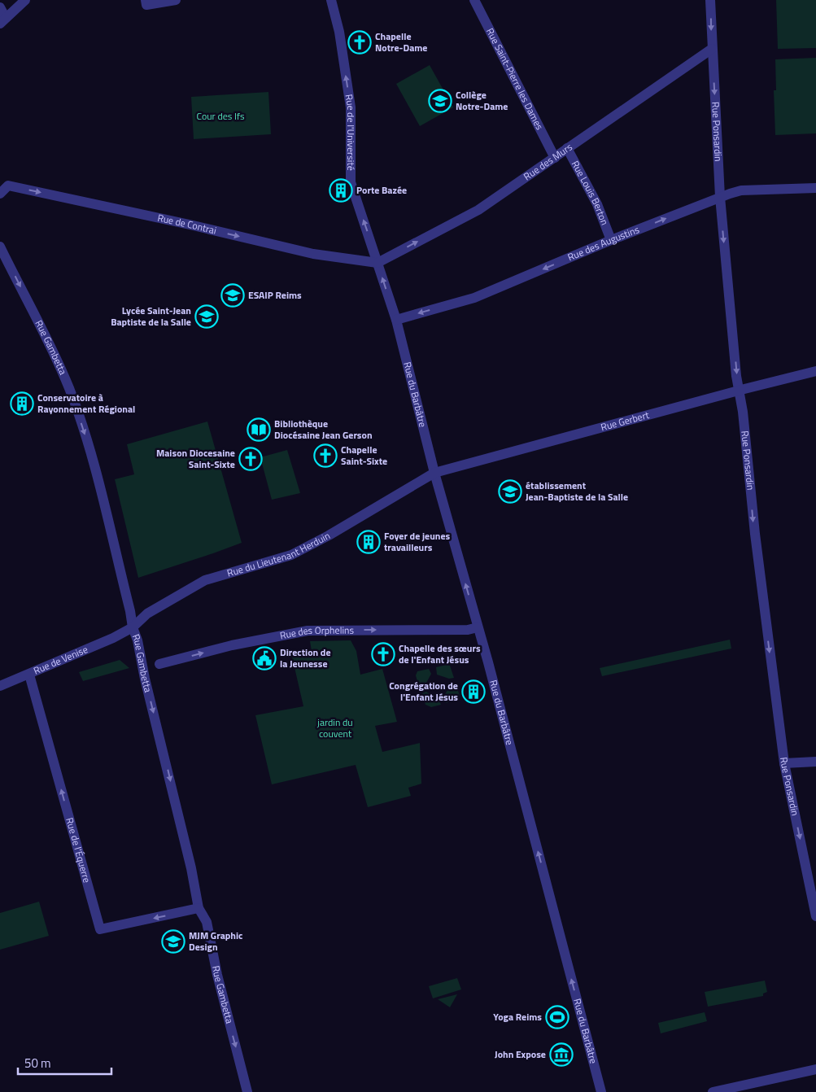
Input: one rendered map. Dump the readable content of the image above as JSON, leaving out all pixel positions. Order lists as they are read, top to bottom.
{
  "streets": {
    "street": [
      "Rue Saint-Pierre les Dames",
      "Rue Ponsardin",
      "Rue de l'Université",
      "Rue des Murs",
      "Rue Louis Berton",
      "Rue de Contrai",
      "Rue des Augustins",
      "Rue Gambetta",
      "Rue du Barbâtre",
      "Rue Gerbert",
      "Rue du Lieutenant Herduin",
      "Rue des Orphelins",
      "Rue de Venise",
      "Rue de l'Équerre"
    ]
  },
  "crossings": [
    ["Rue Saint-Pierre les Dames", "Rue des Murs"],
    ["Rue Ponsardin", "Rue des Murs"],
    ["Rue Ponsardin", "Rue des Augustins"],
    ["Rue Ponsardin", "Rue Gerbert"],
    ["Rue de l'Université", "Rue des Murs"],
    ["Rue de l'Université", "Rue de Contrai"],
    ["Rue de l'Université", "Rue du Barbâtre"],
    ["Rue des Murs", "Rue Louis Berton"],
    ["Rue des Murs", "Rue de Contrai"],
    ["Rue des Murs", "Rue du Barbâtre"],
    ["Rue Louis Berton", "Rue des Augustins"],
    ["Rue de Contrai", "Rue du Barbâtre"],
    ["Rue des Augustins", "Rue du Barbâtre"],
    ["Rue Gambetta", "Rue du Lieutenant Herduin"],
    ["Rue Gambetta", "Rue de l'Équerre"],
    ["Rue du Barbâtre", "Rue Gerbert"],
    ["Rue du Barbâtre", "Rue du Lieutenant Herduin"],
    ["Rue du Barbâtre", "Rue des Orphelins"],
    ["Rue Gerbert", "Rue du Lieutenant Herduin"],
    ["Rue du Lieutenant Herduin", "Rue de Venise"],
    ["Rue de Venise", "Rue de l'Équerre"]
  ],
  "one_way": [
    "Rue Ponsardin",
    "Rue de l'Université",
    "Rue des Murs",
    "Rue de Contrai",
    "Rue Gambetta",
    "Rue du Barbâtre",
    "Rue des Orphelins"
  ],
  "parks": ["Cour des Ifs", "jardin du couvent"],
  "places": {
    "church": [
      "Chapelle Notre-Dame",
      "Chapelle Saint-Sixte",
      "Maison Diocesaine Saint-Sixte",
      "Chapelle des sœurs de l'Enfant Jésus"
    ],
    "school or university": [
      "Collège Notre-Dame",
      "ESAIP Reims",
      "Lycée Saint-Jean Baptiste de la Salle",
      "établissement Jean-Baptiste de la Salle",
      "MJM Graphic Design"
    ],
    "building": [
      "Porte Bazée",
      "Conservatoire à Rayonnement Régional",
      "Foyer de jeunes travailleurs",
      "Congrégation de l'Enfant Jésus"
    ],
    "library": ["Bibliothèque Diocésaine Jean Gerson"],
    "public building": ["Direction de la Jeunesse"],
    "sports": ["Yoga Reims"],
    "museum": ["John Expose"]
  },
  "scale_bar": "50 m"
}
